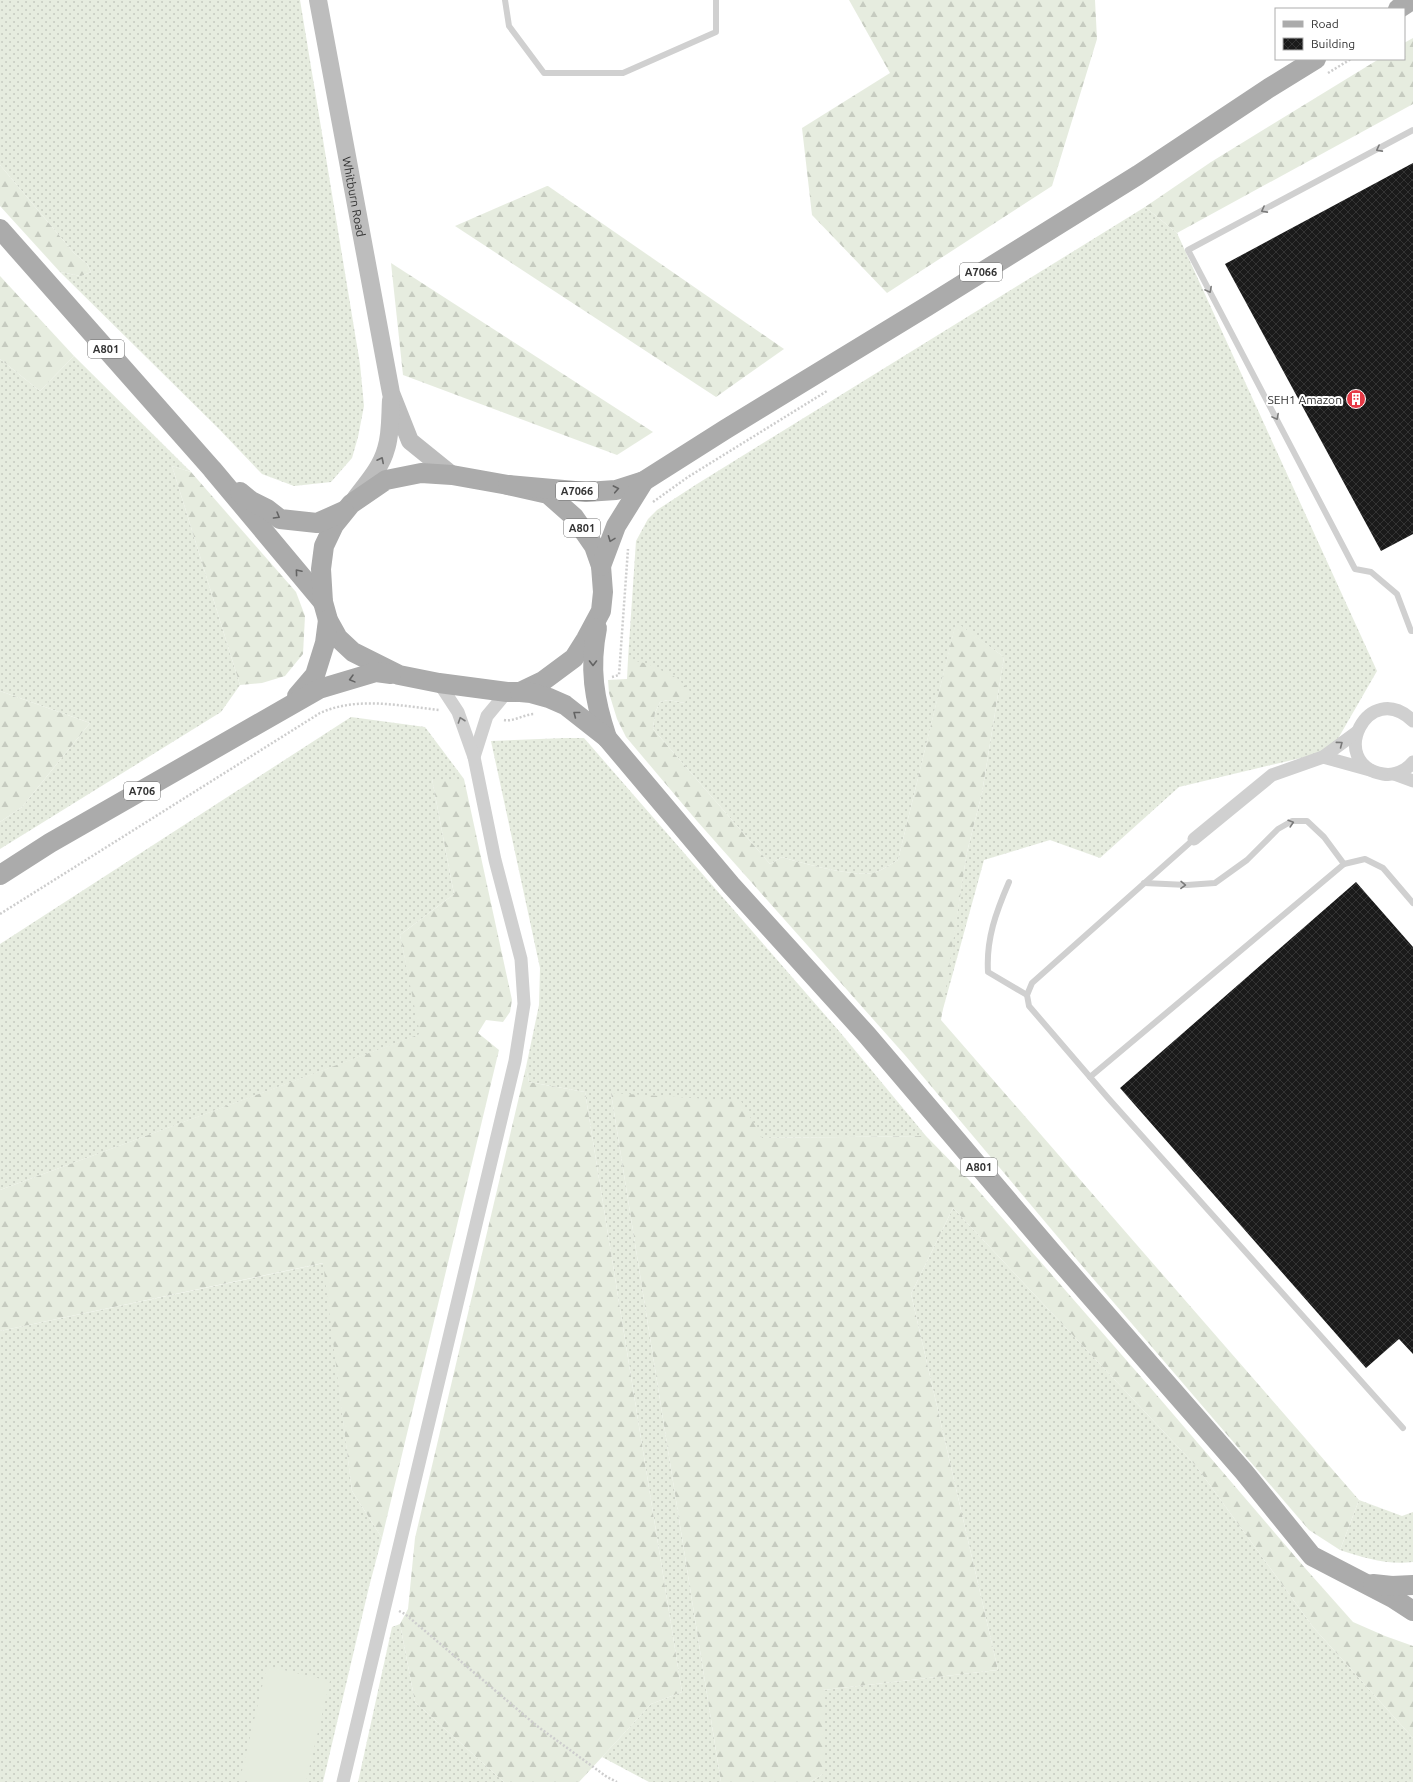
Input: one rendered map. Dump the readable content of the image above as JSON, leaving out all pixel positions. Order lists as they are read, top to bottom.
{
  "streets": {
    "main road": [
      "Whitburn Road",
      "A7066",
      "A801",
      "A706"
    ]
  },
  "crossings": [
    ["Whitburn Road", "A801"],
    ["A7066", "A801"],
    ["A801", "A706"]
  ],
  "places": {
    "building": ["SEH1 Amazon"]
  },
  "legend": ["Road", "Building"]
}
